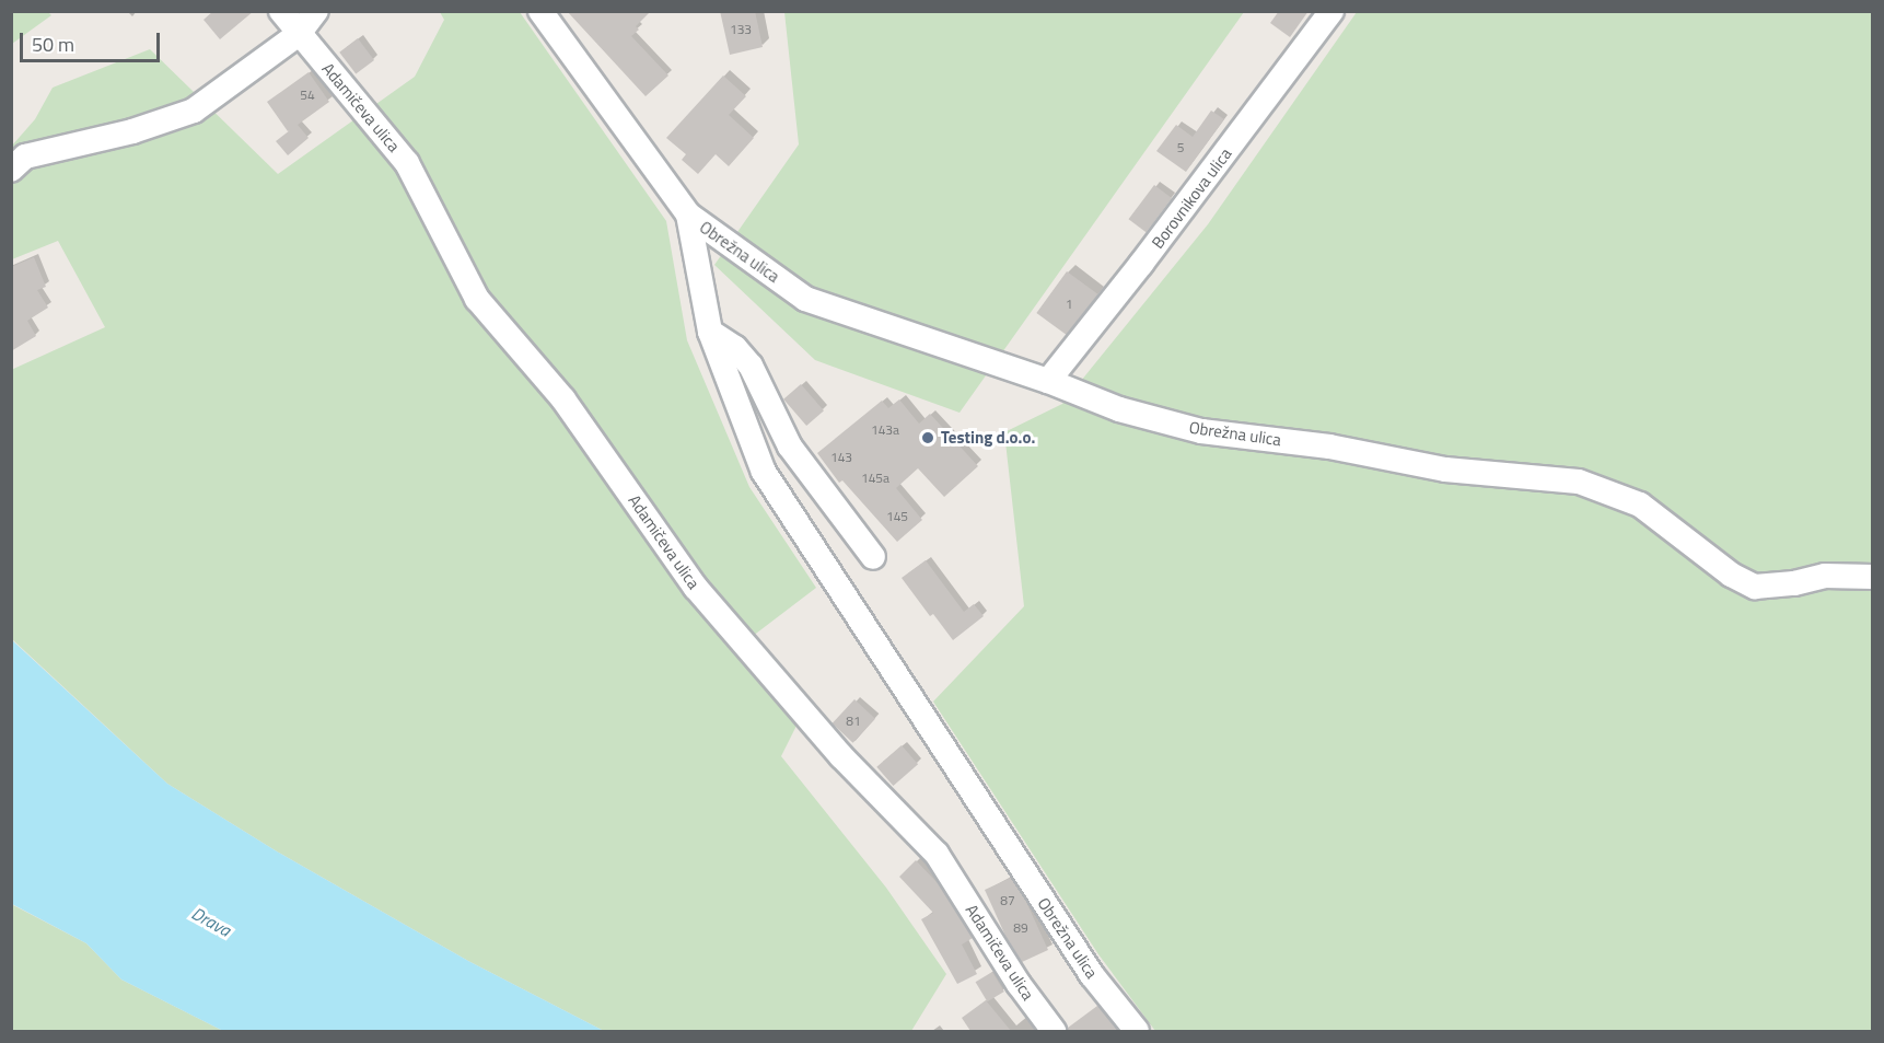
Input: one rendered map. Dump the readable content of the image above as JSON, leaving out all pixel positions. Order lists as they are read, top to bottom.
{
  "streets": {
    "street": ["Adamičeva ulica", "Borovnikova ulica", "Obrežna ulica"]
  },
  "crossings": [
    ["Borovnikova ulica", "Obrežna ulica"]
  ],
  "water": ["Drava"],
  "places": ["Testing d.o.o."],
  "house_numbers": [
    "133",
    "54",
    "5",
    "1",
    "143a",
    "143",
    "145a",
    "145",
    "81",
    "87",
    "89"
  ],
  "scale_bar": "50 m"
}
